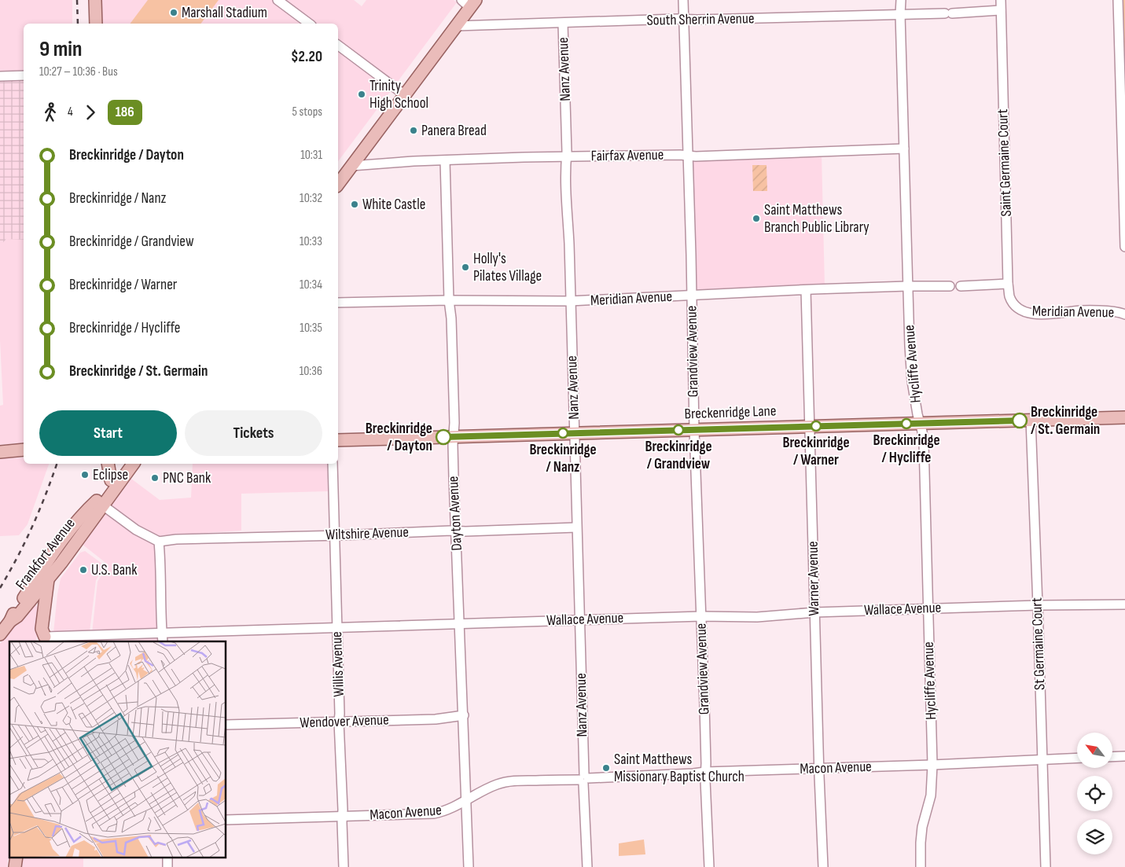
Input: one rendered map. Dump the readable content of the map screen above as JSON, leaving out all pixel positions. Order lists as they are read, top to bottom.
{
  "streets": {
    "main road": ["Breckenridge Lane", "Frankfort Avenue"],
    "street": [
      "South Sherrin Avenue",
      "Nanz Avenue",
      "Fairfax Avenue",
      "Saint Germaine Court",
      "Meridian Avenue",
      "Grandview Avenue",
      "Hycliffe Avenue",
      "Dayton Avenue",
      "Wiltshire Avenue",
      "Warner Avenue",
      "Wallace Avenue",
      "St Germaine Court",
      "Willis Avenue",
      "Wendover Avenue",
      "Macon Avenue"
    ]
  },
  "crossings": [
    ["South Sherrin Avenue", "Nanz Avenue"],
    ["South Sherrin Avenue", "Saint Germaine Court"],
    ["South Sherrin Avenue", "Grandview Avenue"],
    ["South Sherrin Avenue", "Hycliffe Avenue"],
    ["Nanz Avenue", "Fairfax Avenue"],
    ["Nanz Avenue", "Meridian Avenue"],
    ["Nanz Avenue", "Breckenridge Lane"],
    ["Nanz Avenue", "Wiltshire Avenue"],
    ["Nanz Avenue", "Wallace Avenue"],
    ["Nanz Avenue", "Macon Avenue"],
    ["Fairfax Avenue", "Grandview Avenue"],
    ["Fairfax Avenue", "Hycliffe Avenue"],
    ["Fairfax Avenue", "Dayton Avenue"],
    ["Saint Germaine Court", "Meridian Avenue"],
    ["Meridian Avenue", "Grandview Avenue"],
    ["Meridian Avenue", "Hycliffe Avenue"],
    ["Meridian Avenue", "Dayton Avenue"],
    ["Meridian Avenue", "Warner Avenue"],
    ["Grandview Avenue", "Breckenridge Lane"],
    ["Grandview Avenue", "Wallace Avenue"],
    ["Grandview Avenue", "Macon Avenue"],
    ["Hycliffe Avenue", "Breckenridge Lane"],
    ["Hycliffe Avenue", "Wallace Avenue"],
    ["Hycliffe Avenue", "Macon Avenue"],
    ["Breckenridge Lane", "Dayton Avenue"],
    ["Breckenridge Lane", "Warner Avenue"],
    ["Breckenridge Lane", "St Germaine Court"],
    ["Dayton Avenue", "Wiltshire Avenue"],
    ["Dayton Avenue", "Wallace Avenue"],
    ["Dayton Avenue", "Wendover Avenue"],
    ["Dayton Avenue", "Macon Avenue"],
    ["Wiltshire Avenue", "Willis Avenue"],
    ["Warner Avenue", "Wallace Avenue"],
    ["Warner Avenue", "Macon Avenue"],
    ["Wallace Avenue", "St Germaine Court"],
    ["Wallace Avenue", "Willis Avenue"],
    ["St Germaine Court", "Macon Avenue"],
    ["Willis Avenue", "Wendover Avenue"],
    ["Willis Avenue", "Macon Avenue"]
  ],
  "places": [
    "Marshall Stadium",
    "Trinity High School",
    "Panera Bread",
    "White Castle",
    "Saint Matthews Branch Public Library",
    "Holly's Pilates Village",
    "Breckinridge / St. Germain",
    "Breckinridge / Hycliffe",
    "Breckinridge / Warner",
    "Breckinridge / Grandview",
    "Breckinridge / Nanz",
    "Breckinridge / Dayton",
    "Eclipse",
    "PNC Bank",
    "U.S. Bank",
    "Saint Matthews Missionary Baptist Church"
  ],
  "lines": ["bus line 186"],
  "north": "top left",
  "page": {
    "heading": ["9 min", "10:27 – 10:36 · Bus", "$2.20"],
    "legs": ["4", "186", "5 stops"],
    "list": [
      {
        "name": "Breckinridge / Dayton",
        "value": "10:31"
      },
      {
        "name": "Breckinridge / Nanz",
        "value": "10:32"
      },
      {
        "name": "Breckinridge / Grandview",
        "value": "10:33"
      },
      {
        "name": "Breckinridge / Warner",
        "value": "10:34"
      },
      {
        "name": "Breckinridge / Hycliffe",
        "value": "10:35"
      },
      {
        "name": "Breckinridge / St. Germain",
        "value": "10:36"
      }
    ],
    "buttons": ["Start", "Tickets"]
  }
}
